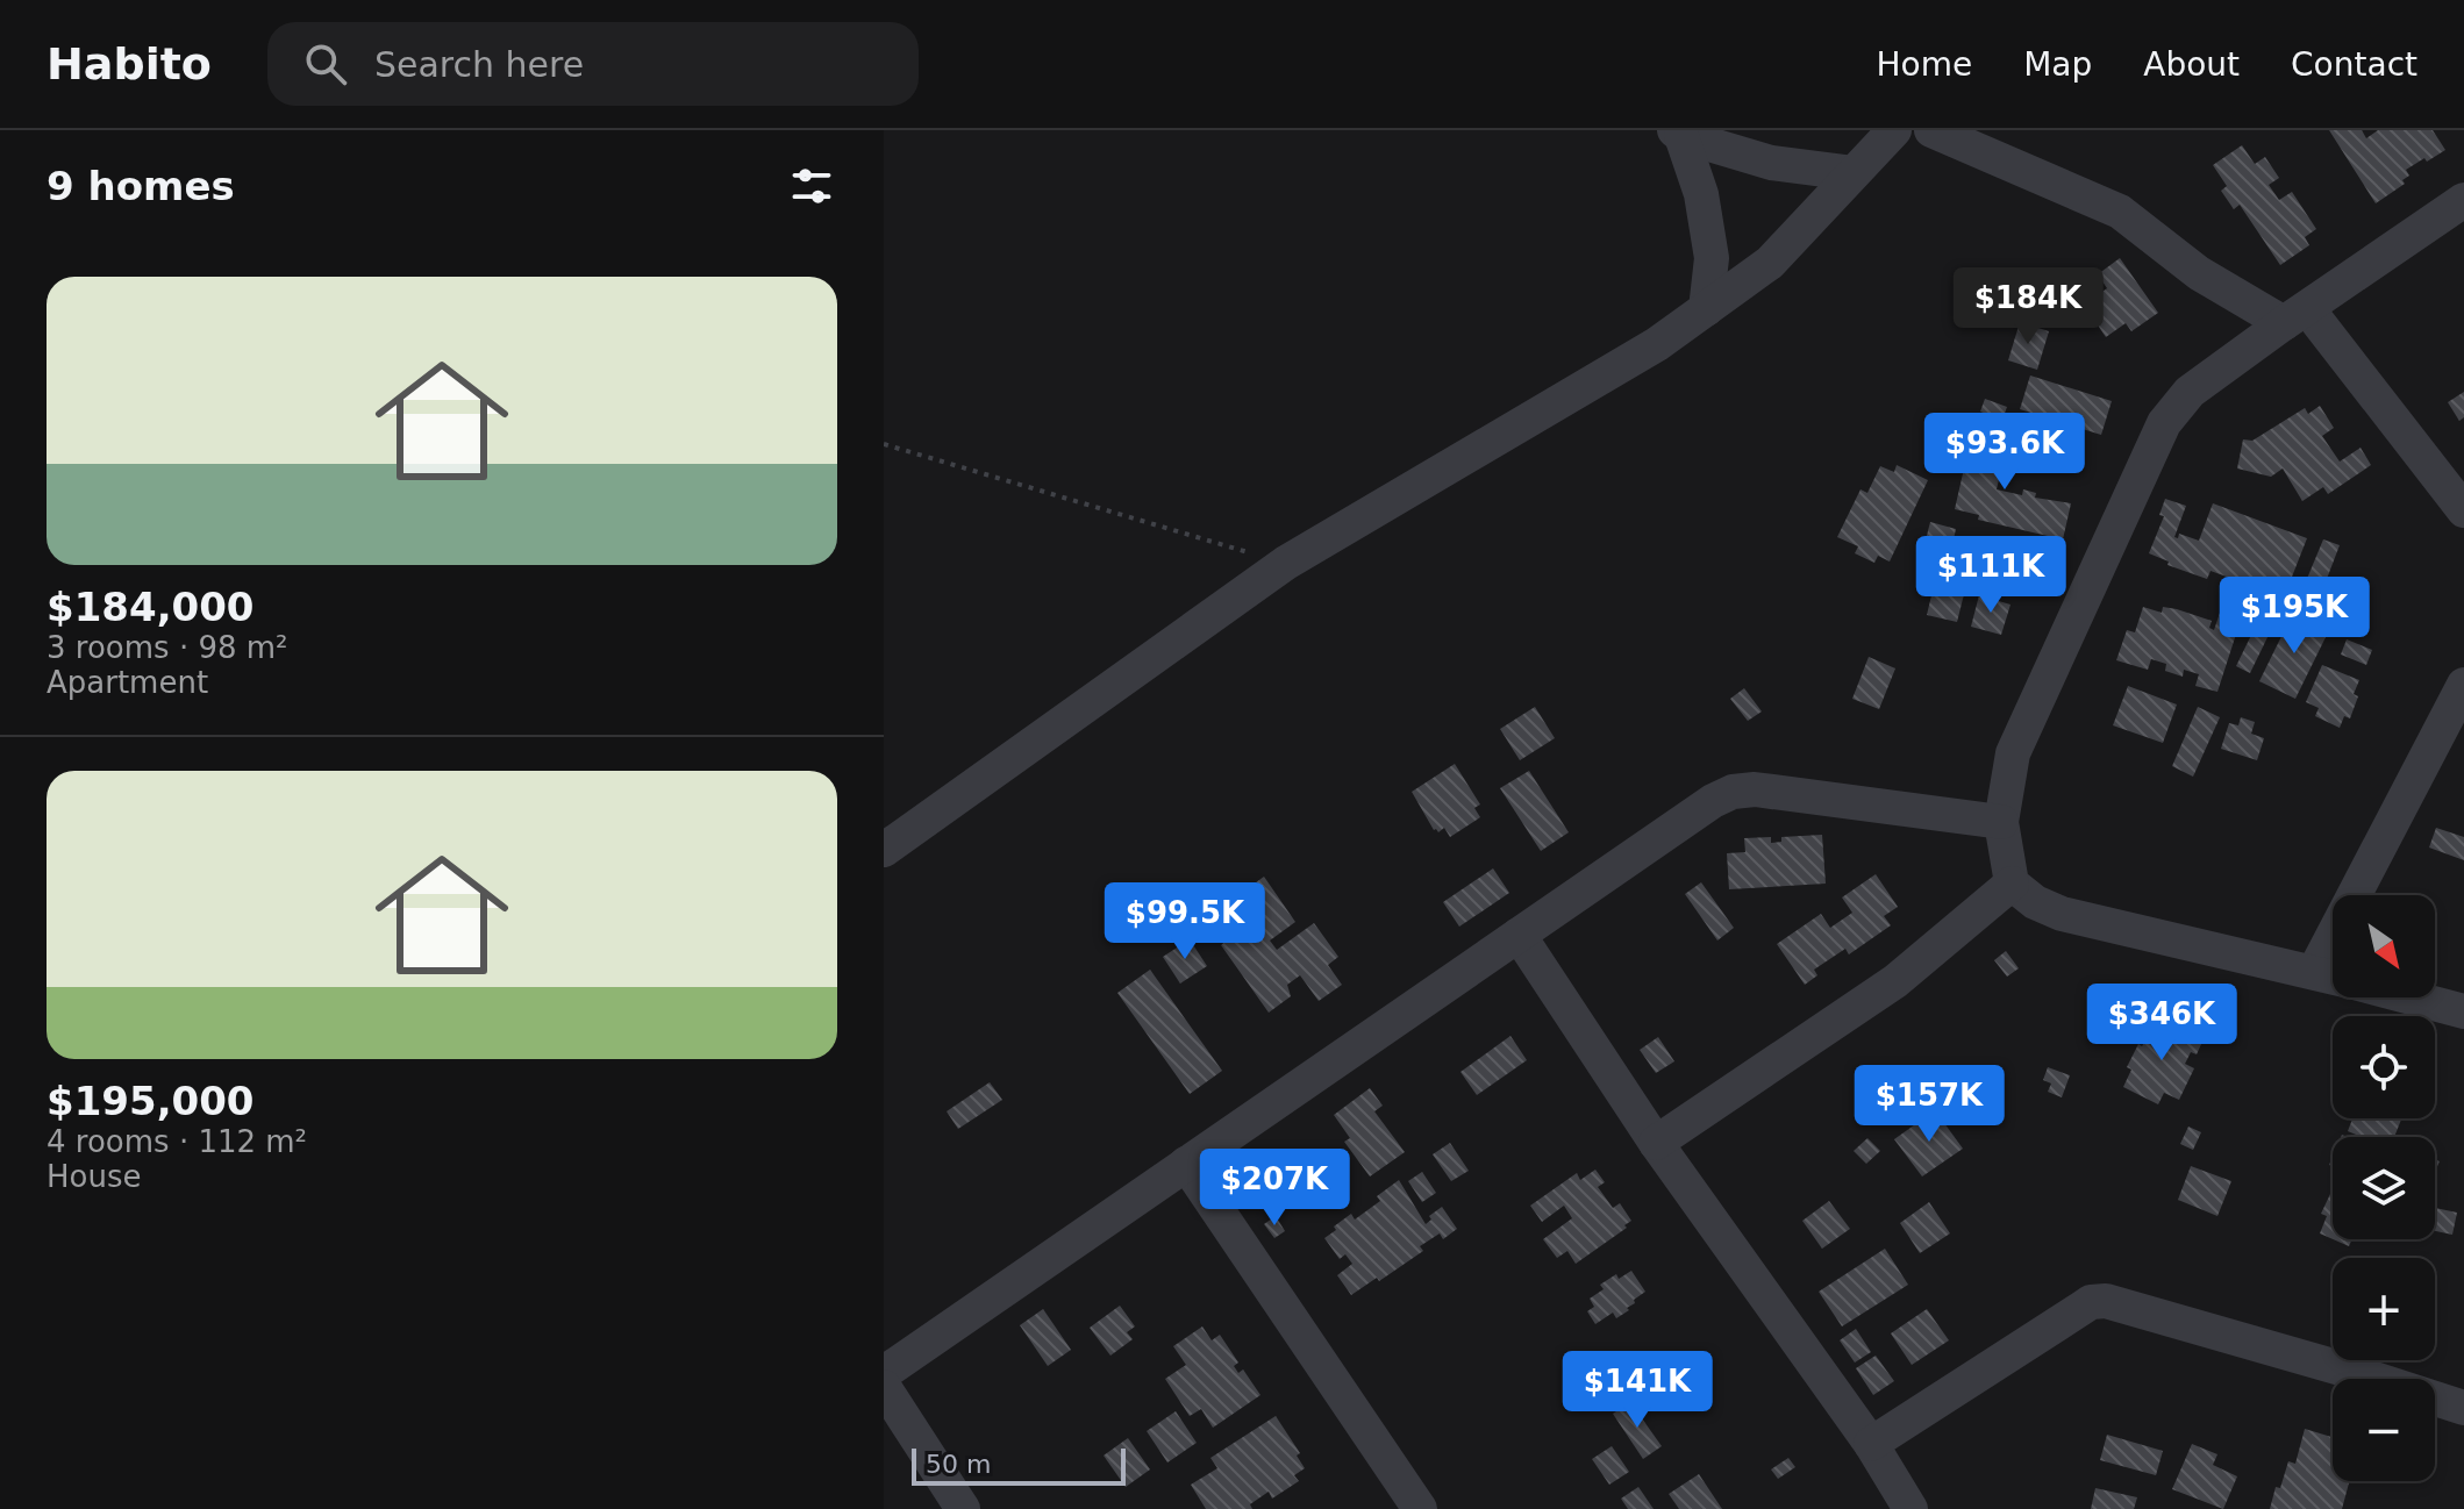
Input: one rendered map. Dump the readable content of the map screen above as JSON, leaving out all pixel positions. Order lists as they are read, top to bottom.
{
  "scale_bar": "50 m",
  "north": "bottom right",
  "page": {
    "header": "Habito",
    "search": "Search here",
    "nav": [
      "Home",
      "Map",
      "About",
      "Contact"
    ],
    "heading": "9 homes",
    "list": [
      {
        "name": "$184,000",
        "note": "3 rooms · 98 m² · Apartment"
      },
      {
        "name": "$195,000",
        "note": "4 rooms · 112 m² · House"
      }
    ],
    "price": [
      "$184K",
      "$93.6K",
      "$111K",
      "$195K",
      "$99.5K",
      "$346K",
      "$157K",
      "$207K",
      "$141K"
    ],
    "map_buttons": ["+", "−"],
    "scale": "50 m"
  }
}
